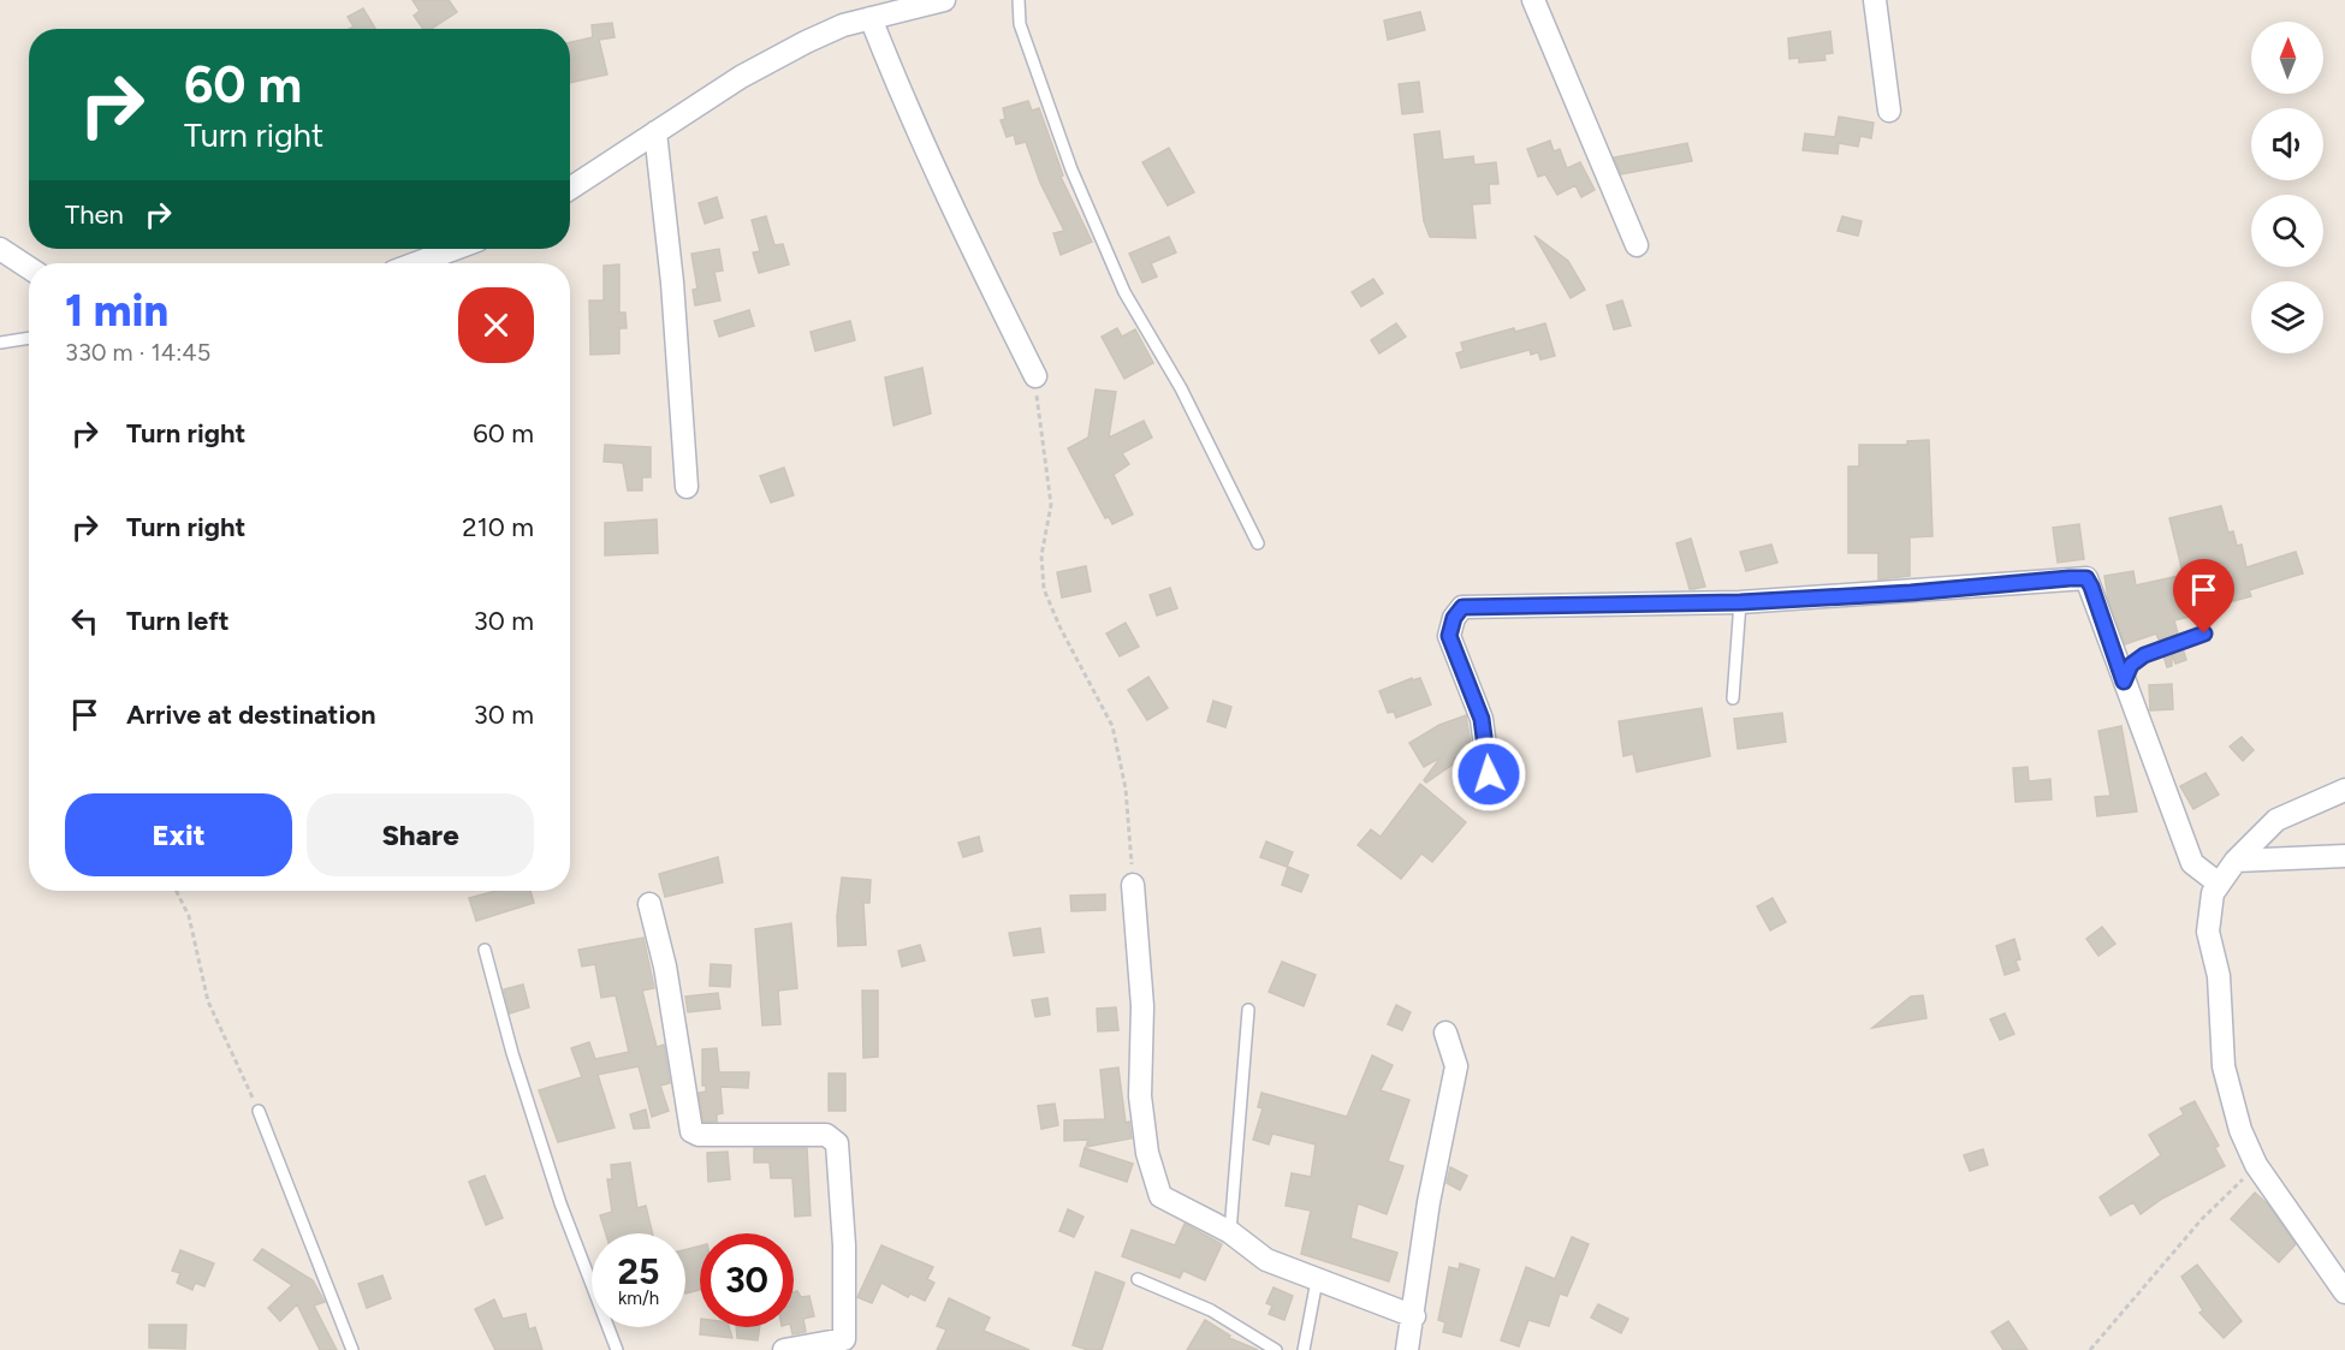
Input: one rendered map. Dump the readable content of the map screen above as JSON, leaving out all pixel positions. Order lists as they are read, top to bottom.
{
  "north": "top",
  "page": {
    "turn": ["60 m", "Turn right"],
    "then": "Then",
    "heading": ["1 min", "330 m · 14:45"],
    "list": [
      {
        "name": "Turn right",
        "value": "60 m"
      },
      {
        "name": "Turn right",
        "value": "210 m"
      },
      {
        "name": "Turn left",
        "value": "30 m"
      },
      {
        "name": "Arrive at destination",
        "value": "30 m"
      }
    ],
    "buttons": ["Exit", "Share"],
    "speed": "25 km/h",
    "limit": "30"
  }
}
